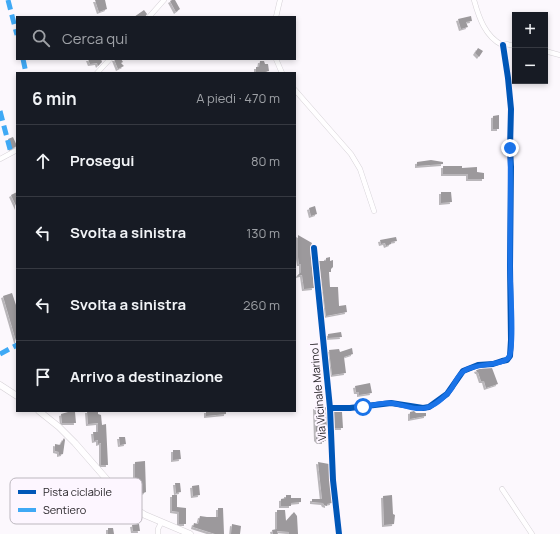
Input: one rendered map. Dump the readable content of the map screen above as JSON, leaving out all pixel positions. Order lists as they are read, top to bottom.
{
  "streets": {
    "street": ["Via Vicinale Marino I"]
  },
  "legend": ["Pista ciclabile", "Sentiero"],
  "page": {
    "map_buttons": ["+", "−"],
    "search": "Cerca qui",
    "heading": ["6 min", "A piedi · 470 m"],
    "list": [
      ["Prosegui", "80 m"],
      ["Svolta a sinistra", "130 m"],
      ["Svolta a sinistra", "260 m"],
      "Arrivo a destinazione"
    ]
  }
}
